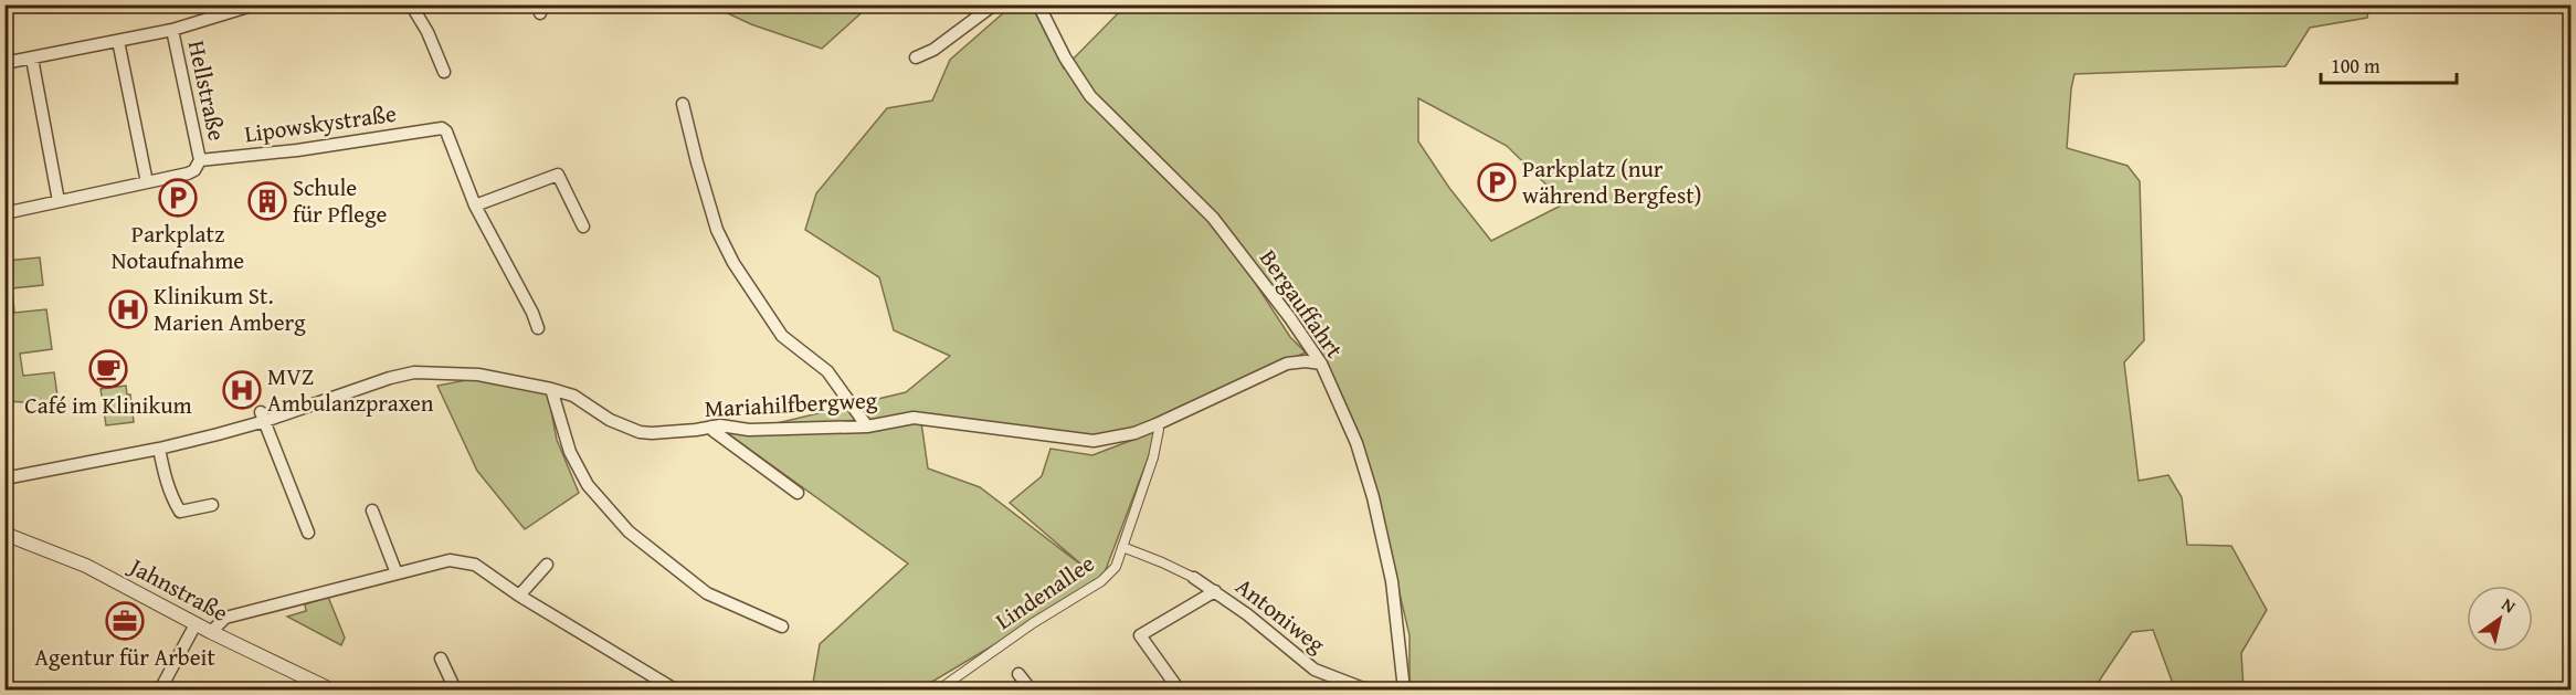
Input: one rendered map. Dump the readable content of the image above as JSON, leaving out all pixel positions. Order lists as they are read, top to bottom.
{
  "streets": {
    "street": [
      "Hellstraße",
      "Lipowskystraße",
      "Bergauffahrt",
      "Mariahilfbergweg",
      "Jahnstraße",
      "Lindenallee",
      "Antoniweg"
    ]
  },
  "crossings": [
    ["Hellstraße", "Lipowskystraße"],
    ["Bergauffahrt", "Mariahilfbergweg"],
    ["Mariahilfbergweg", "Lindenallee"]
  ],
  "places": {
    "parking": ["Parkplatz (nur während Bergfest)", "Parkplatz Notaufnahme"],
    "building": ["Schule für Pflege"],
    "hospital": ["Klinikum St. Marien Amberg", "MVZ Ambulanzpraxen"],
    "cafe": ["Café im Klinikum"],
    "office": ["Agentur für Arbeit"]
  },
  "scale_bar": "100 m",
  "north": "top right"
}
